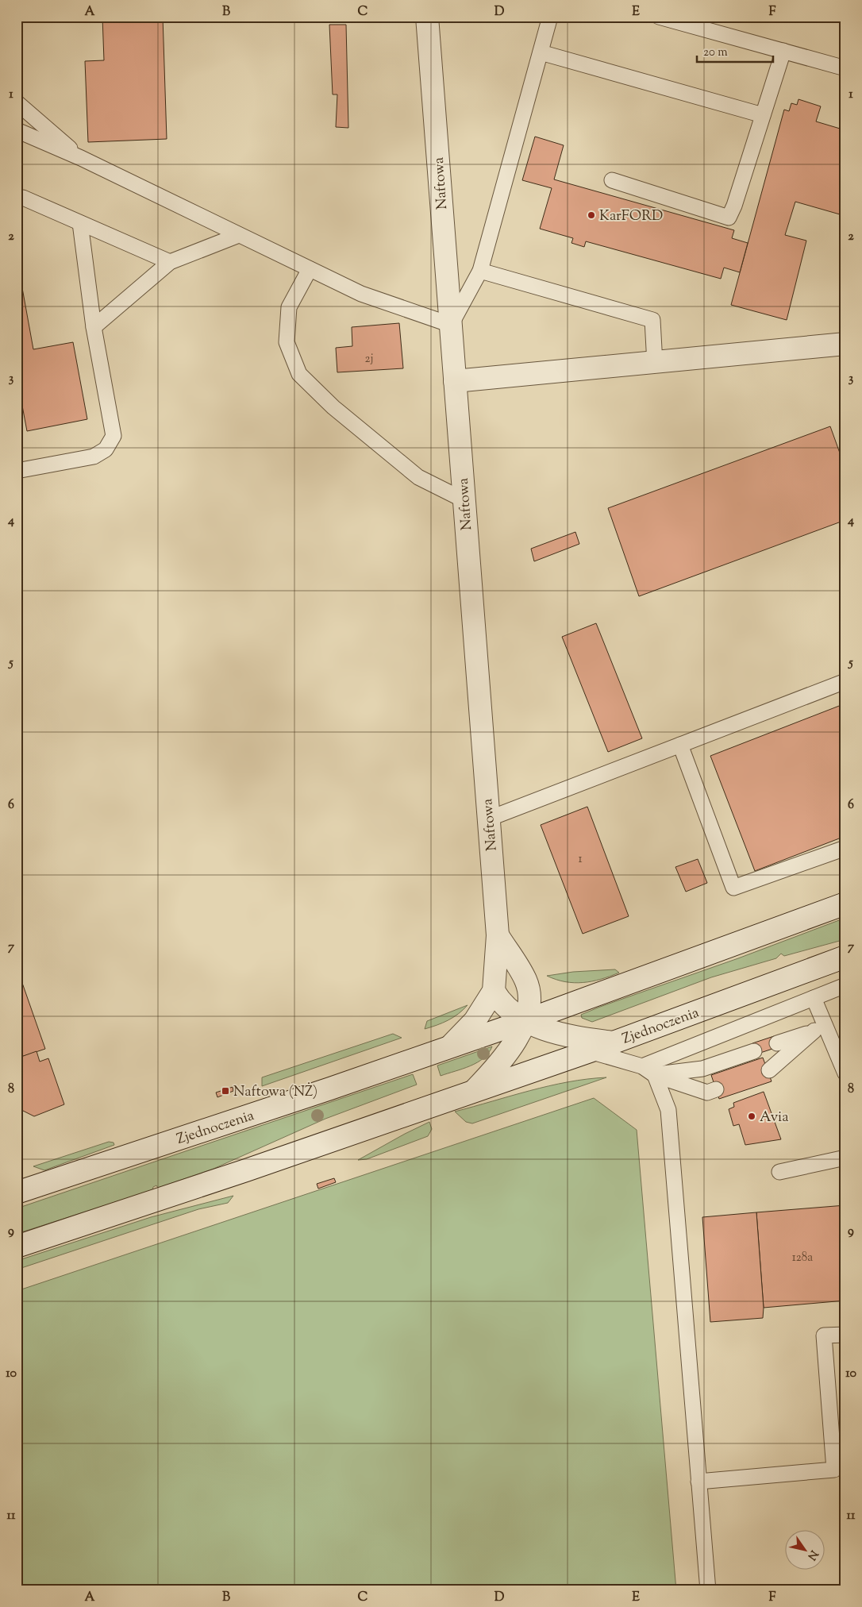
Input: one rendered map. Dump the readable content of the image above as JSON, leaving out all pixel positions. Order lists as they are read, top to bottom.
{
  "streets": {
    "street": ["Naftowa", "Zjednoczenia"]
  },
  "crossings": [
    ["Naftowa", "Zjednoczenia"]
  ],
  "places": {
    "other": ["KarFORD", "Avia"],
    "transit": ["Naftowa (NŻ)"]
  },
  "house_numbers": ["2j", "1", "128a"],
  "scale_bar": "20 m",
  "north": "bottom right",
  "grid": {
    "columns": [
      "A",
      "B",
      "C",
      "D",
      "E",
      "F"
    ],
    "rows": [
      "1",
      "2",
      "3",
      "4",
      "5",
      "6",
      "7",
      "8",
      "9",
      "10",
      "11"
    ]
  }
}
